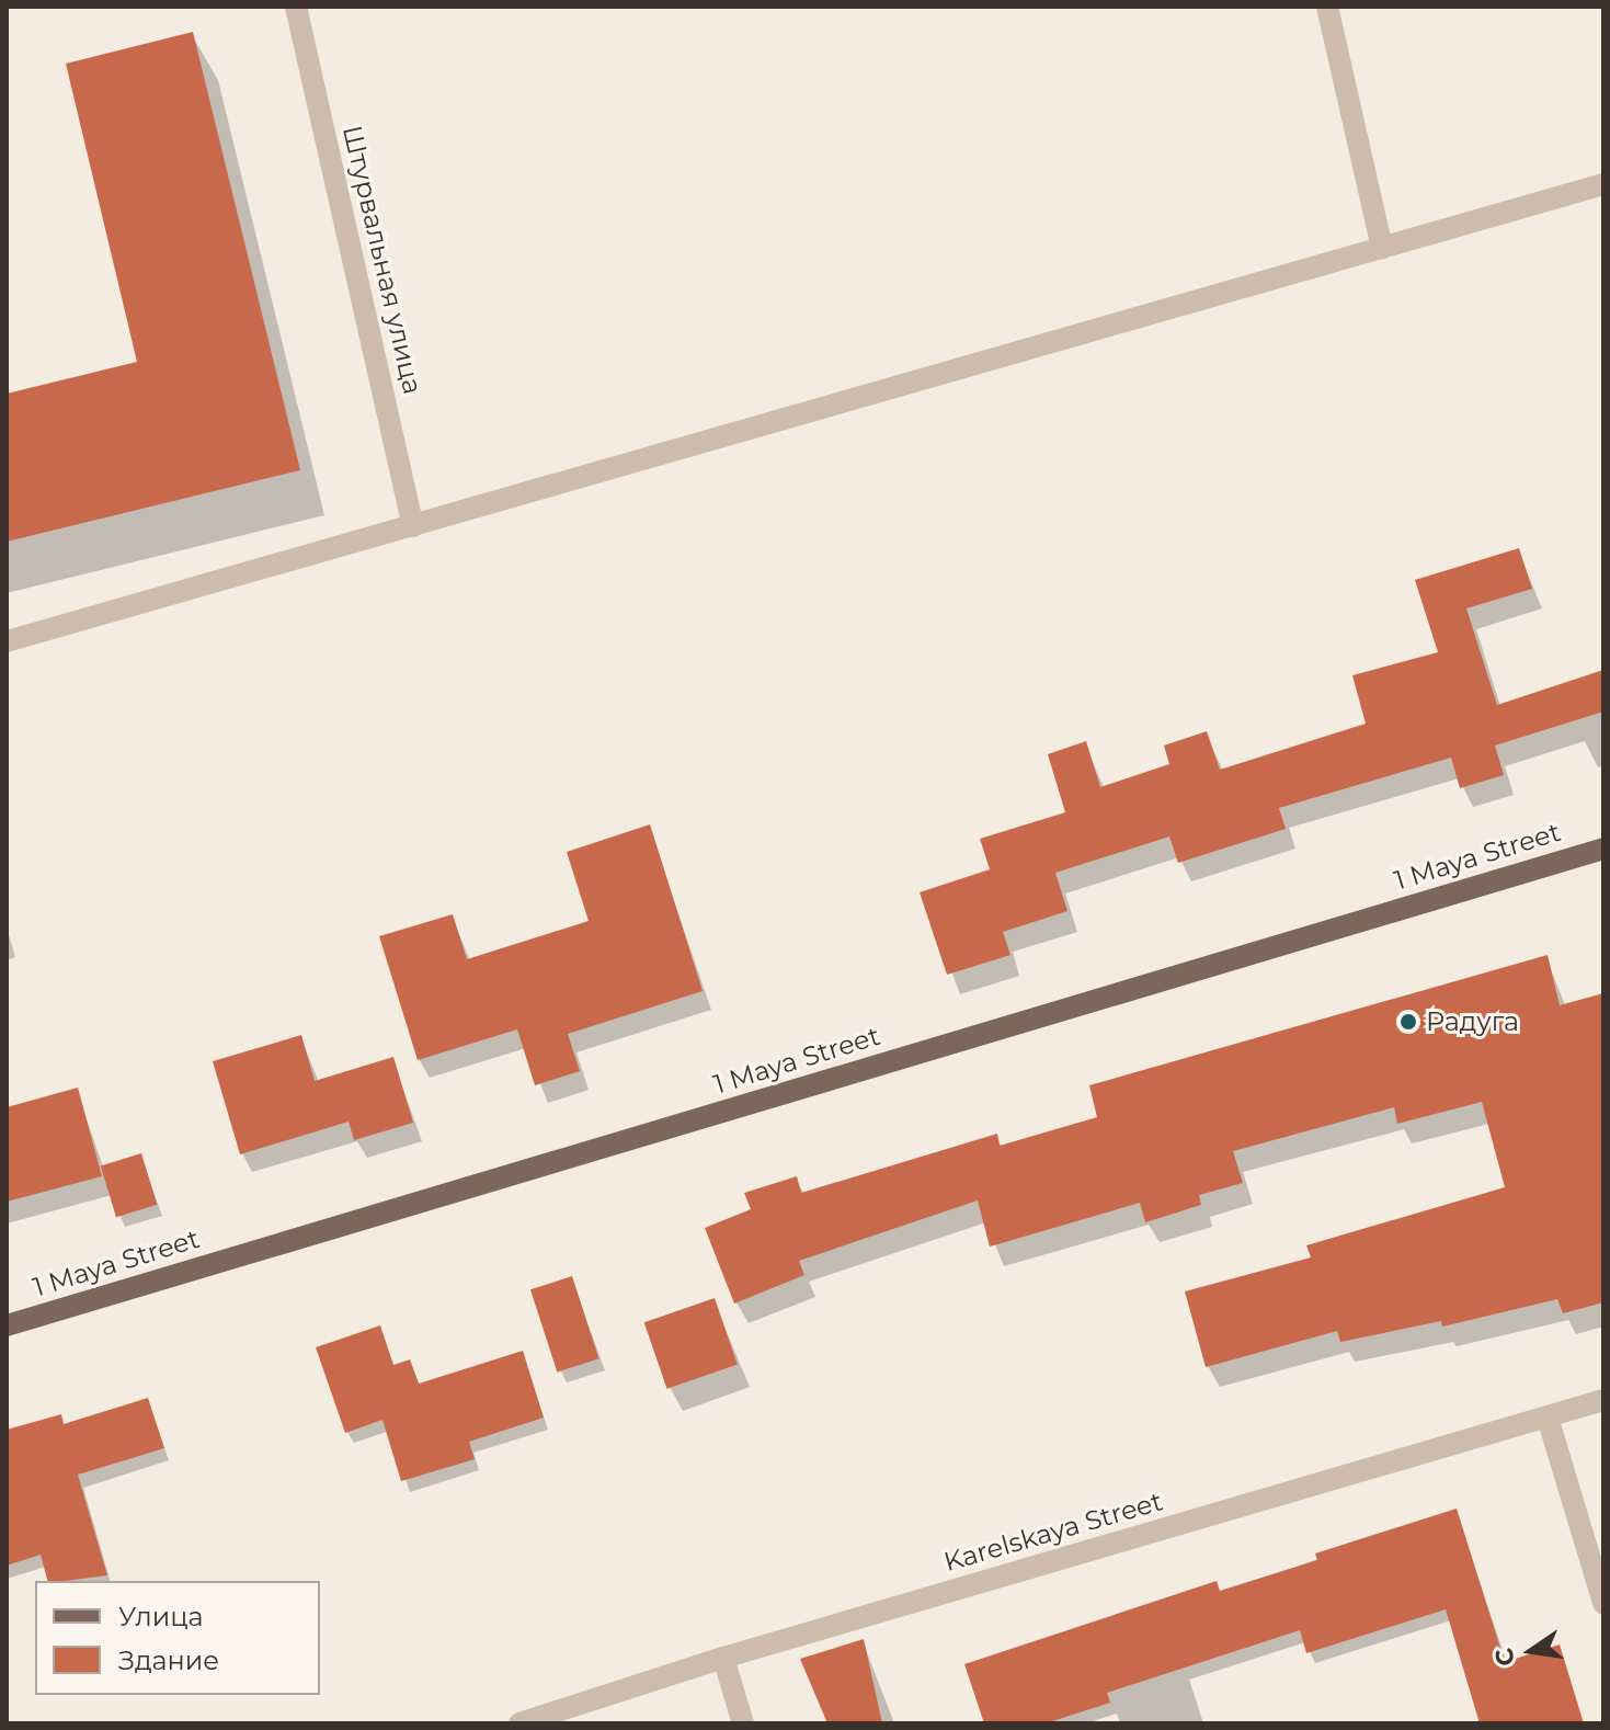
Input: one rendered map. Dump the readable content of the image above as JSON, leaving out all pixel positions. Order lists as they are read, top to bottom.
{
  "streets": {
    "main road": ["1 Maya Street"],
    "street": ["Штурвальная улица", "Karelskaya Street"]
  },
  "places": ["Радуга"],
  "legend": ["Улица", "Здание"],
  "north": "left"
}
